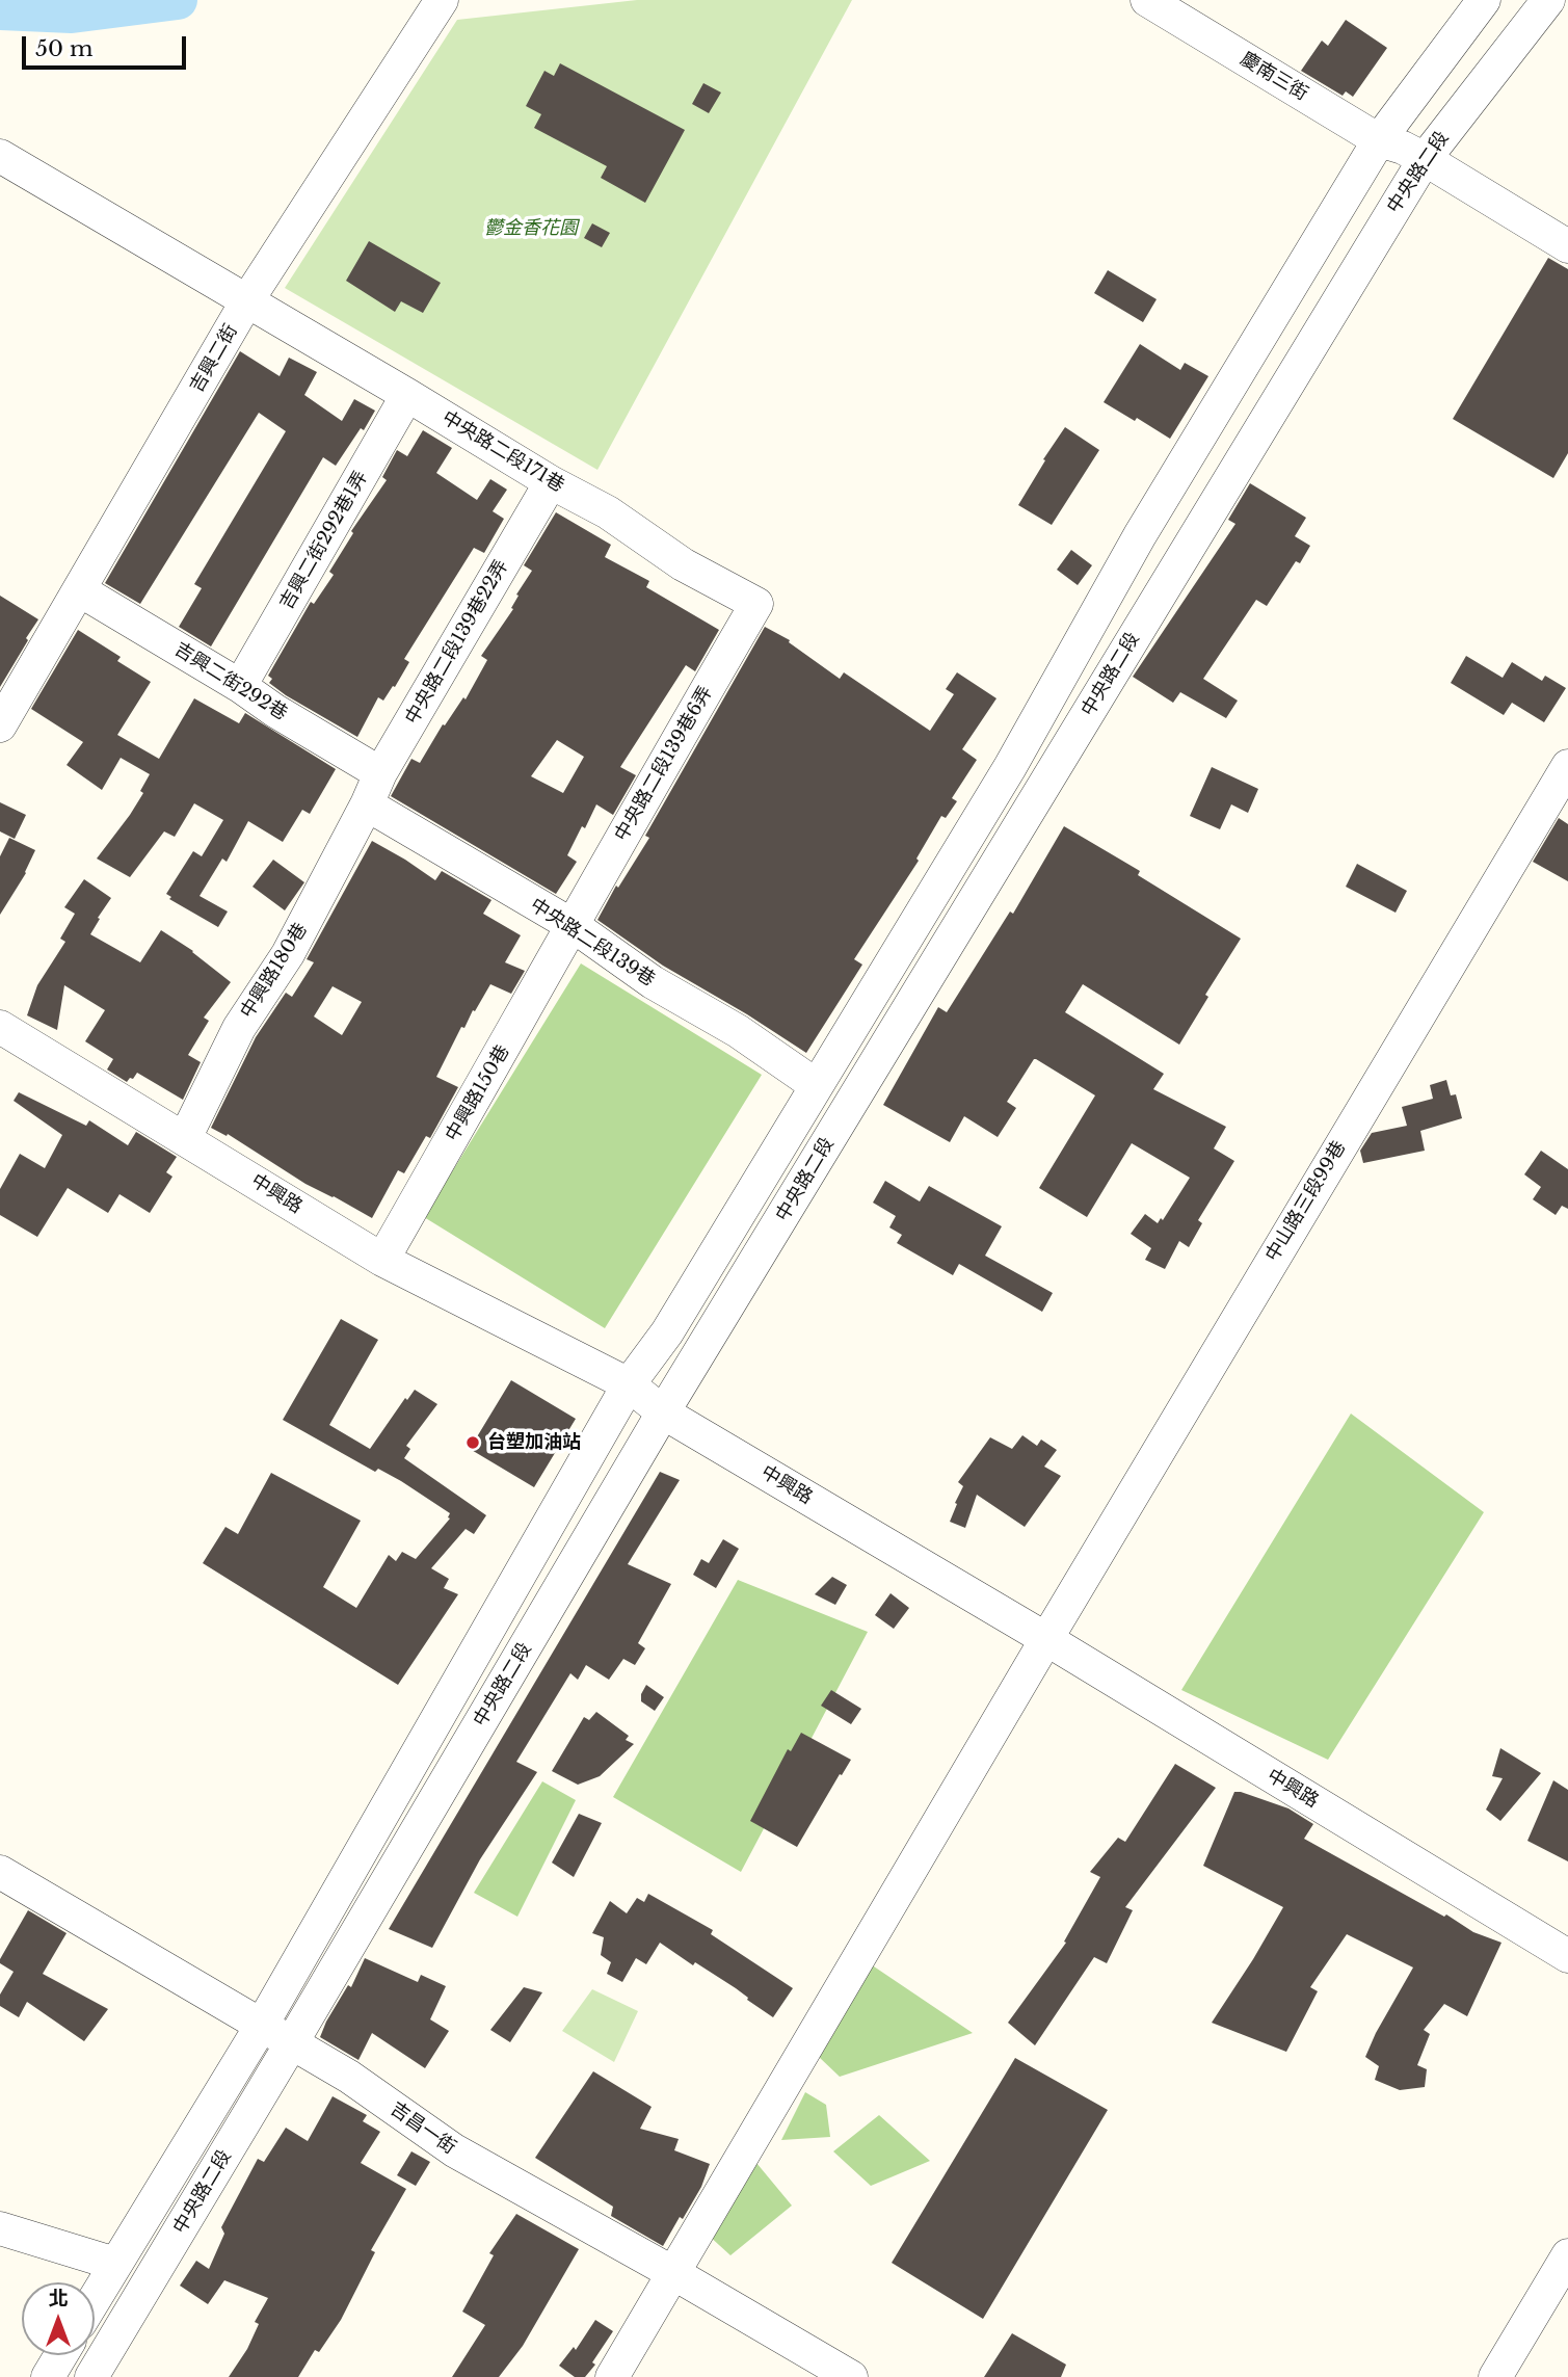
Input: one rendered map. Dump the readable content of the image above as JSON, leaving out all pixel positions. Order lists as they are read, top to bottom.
{
  "streets": {
    "street": [
      "慶南三街",
      "中央路二段",
      "吉興二街",
      "中央路二段171巷",
      "吉興二街292巷1弄",
      "中央路二段139巷22弄",
      "吉興二街292巷",
      "中央路二段139巷6弄",
      "中央路二段139巷",
      "中興路180巷",
      "中興路150巷",
      "中興路",
      "中山路三段99巷",
      "吉昌一街"
    ]
  },
  "crossings": [
    ["慶南三街", "中央路二段"],
    ["中央路二段", "中央路二段139巷"],
    ["中央路二段", "中興路"],
    ["中央路二段", "吉昌一街"],
    ["吉興二街", "中央路二段171巷"],
    ["吉興二街", "吉興二街292巷"],
    ["中央路二段171巷", "吉興二街292巷1弄"],
    ["中央路二段171巷", "中央路二段139巷22弄"],
    ["中央路二段171巷", "中央路二段139巷6弄"],
    ["吉興二街292巷1弄", "吉興二街292巷"],
    ["中央路二段139巷22弄", "吉興二街292巷"],
    ["中央路二段139巷22弄", "中央路二段139巷"],
    ["中央路二段139巷22弄", "中興路180巷"],
    ["中央路二段139巷6弄", "中央路二段139巷"],
    ["中央路二段139巷6弄", "中興路150巷"],
    ["中央路二段139巷", "中興路180巷"],
    ["中央路二段139巷", "中興路150巷"],
    ["中興路180巷", "中興路"],
    ["中興路150巷", "中興路"],
    ["中興路", "中山路三段99巷"],
    ["中山路三段99巷", "吉昌一街"]
  ],
  "parks": ["鬱金香花園"],
  "places": ["台塑加油站"],
  "scale_bar": "50 m",
  "north": "top"
}
